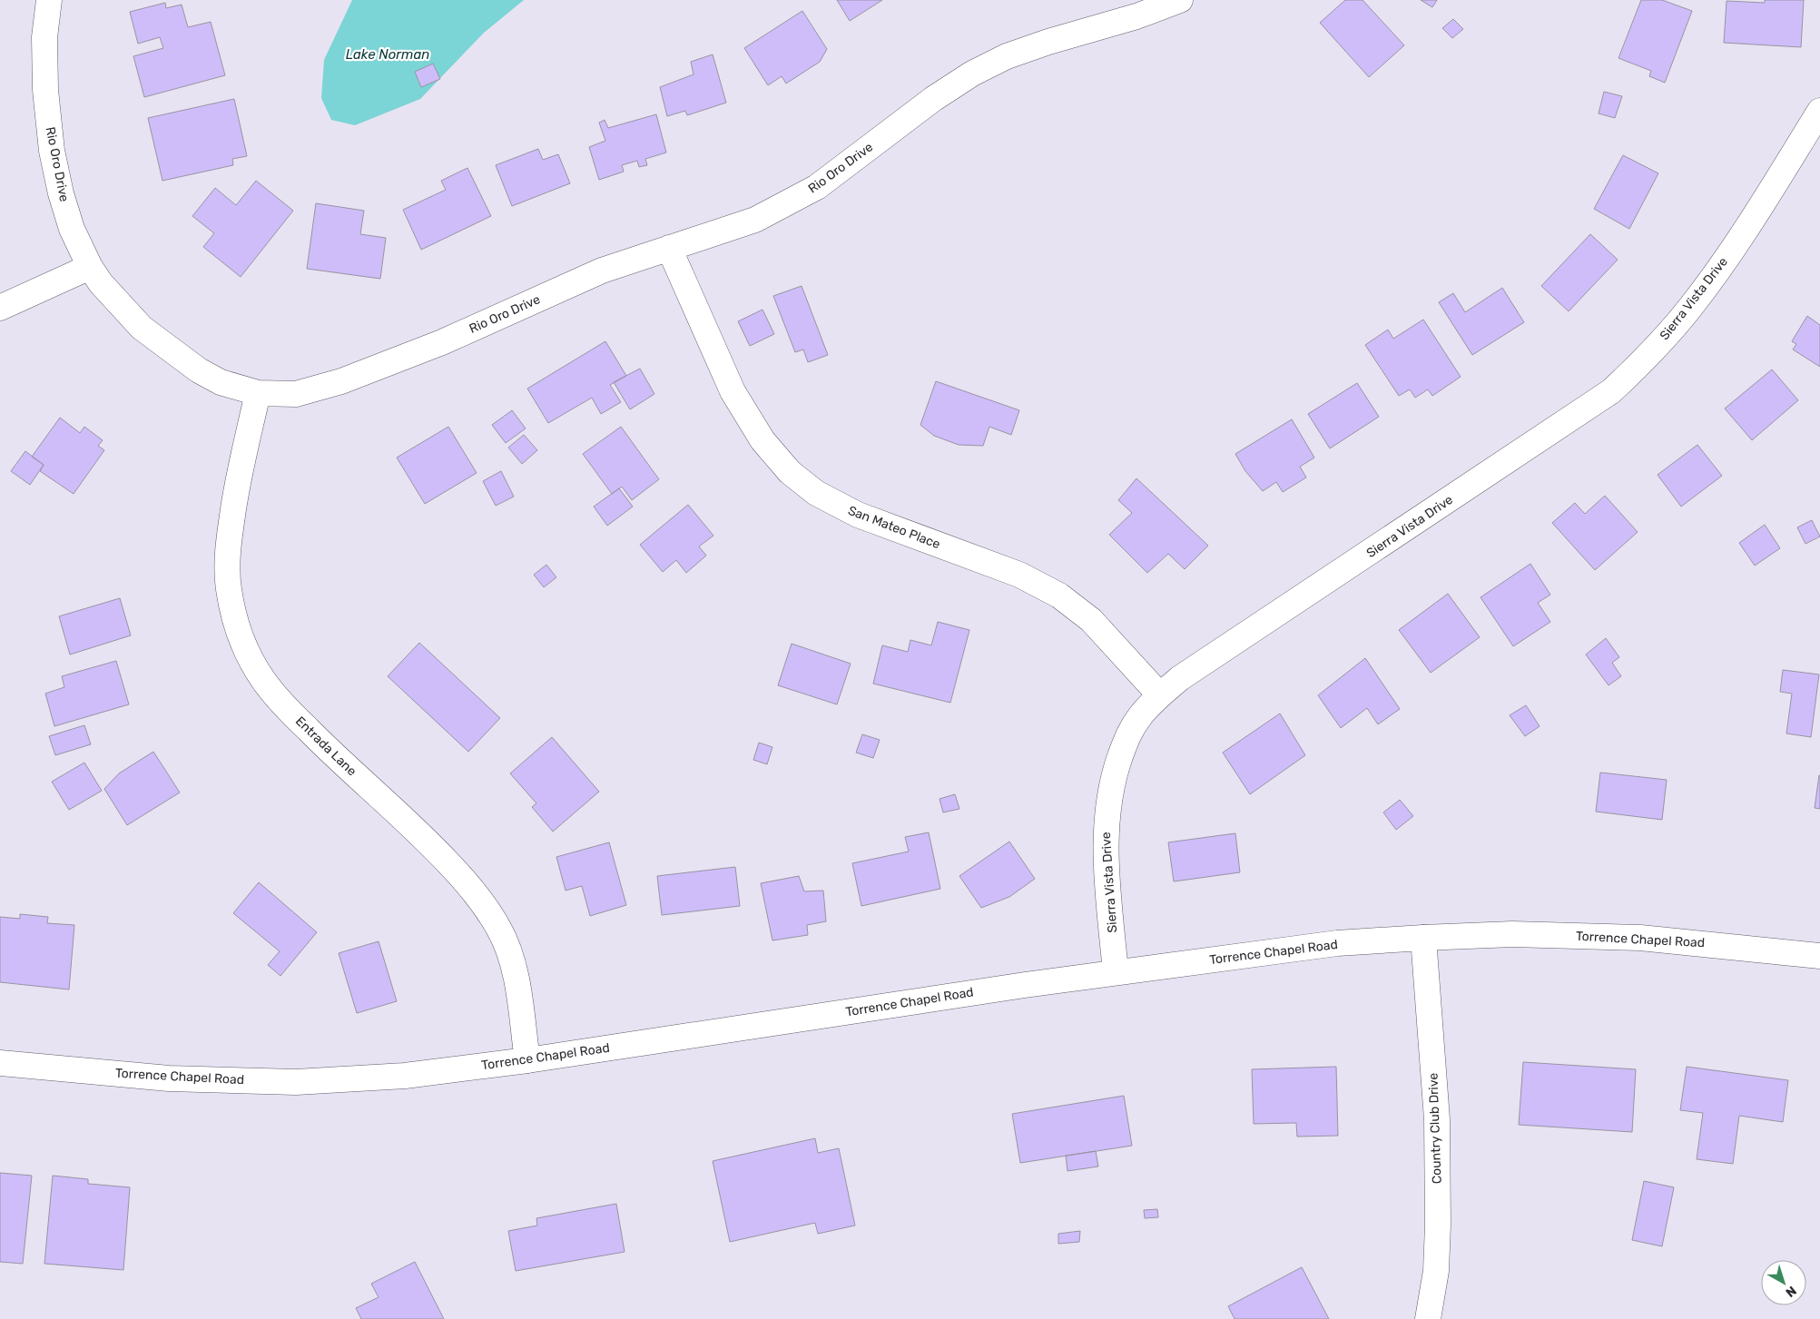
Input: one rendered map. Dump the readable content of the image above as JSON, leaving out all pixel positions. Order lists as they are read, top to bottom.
{
  "streets": {
    "street": [
      "Rio Oro Drive",
      "Sierra Vista Drive",
      "San Mateo Place",
      "Entrada Lane",
      "Torrence Chapel Road",
      "Country Club Drive"
    ]
  },
  "crossings": [
    ["Rio Oro Drive", "San Mateo Place"],
    ["Rio Oro Drive", "Entrada Lane"],
    ["Sierra Vista Drive", "San Mateo Place"],
    ["Sierra Vista Drive", "Torrence Chapel Road"],
    ["Entrada Lane", "Torrence Chapel Road"],
    ["Torrence Chapel Road", "Country Club Drive"]
  ],
  "water": ["Lake Norman"],
  "north": "bottom right"
}
